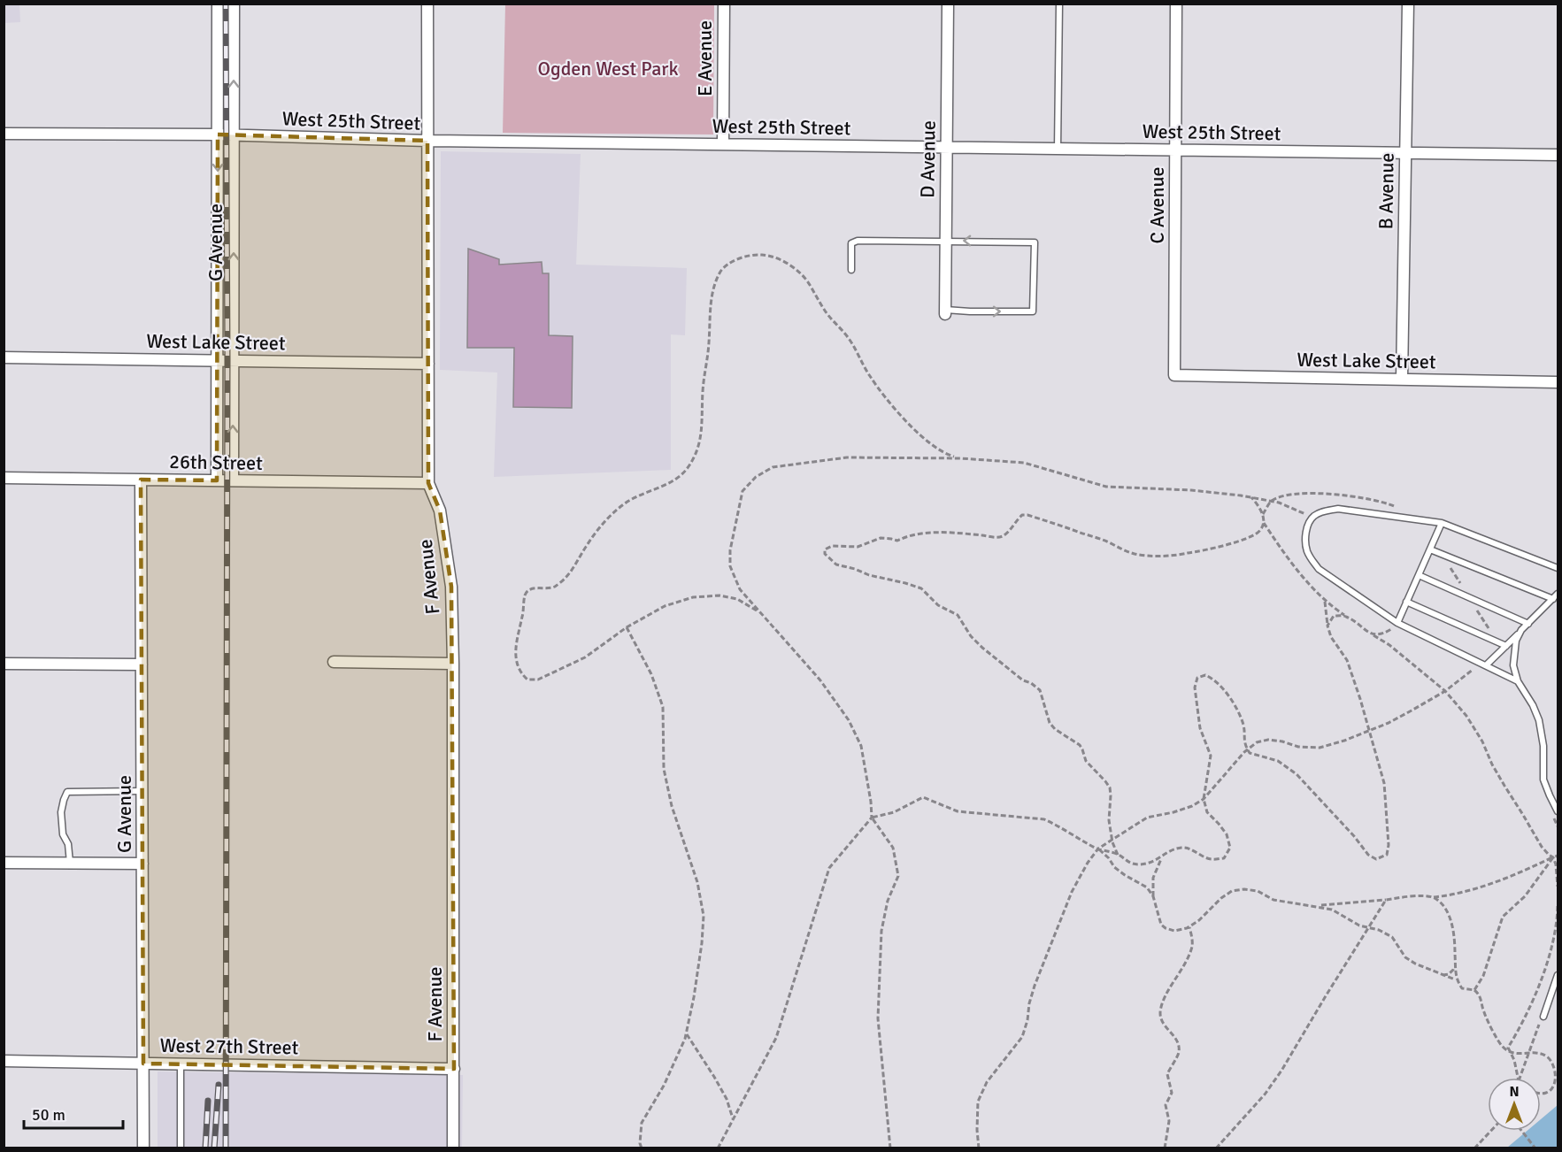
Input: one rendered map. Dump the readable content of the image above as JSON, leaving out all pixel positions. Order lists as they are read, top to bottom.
{
  "streets": {
    "street": [
      "E Avenue",
      "West 25th Street",
      "D Avenue",
      "B Avenue",
      "C Avenue",
      "G Avenue",
      "West Lake Street",
      "26th Street",
      "F Avenue",
      "West 27th Street"
    ]
  },
  "crossings": [
    ["E Avenue", "West 25th Street"],
    ["West 25th Street", "D Avenue"],
    ["West 25th Street", "B Avenue"],
    ["West 25th Street", "C Avenue"],
    ["West 25th Street", "G Avenue"],
    ["West 25th Street", "F Avenue"],
    ["B Avenue", "West Lake Street"],
    ["C Avenue", "West Lake Street"],
    ["G Avenue", "West Lake Street"],
    ["G Avenue", "26th Street"],
    ["G Avenue", "West 27th Street"],
    ["West Lake Street", "F Avenue"],
    ["26th Street", "F Avenue"],
    ["F Avenue", "West 27th Street"]
  ],
  "parks": ["Ogden West Park"],
  "scale_bar": "50 m",
  "north": "top"
}
